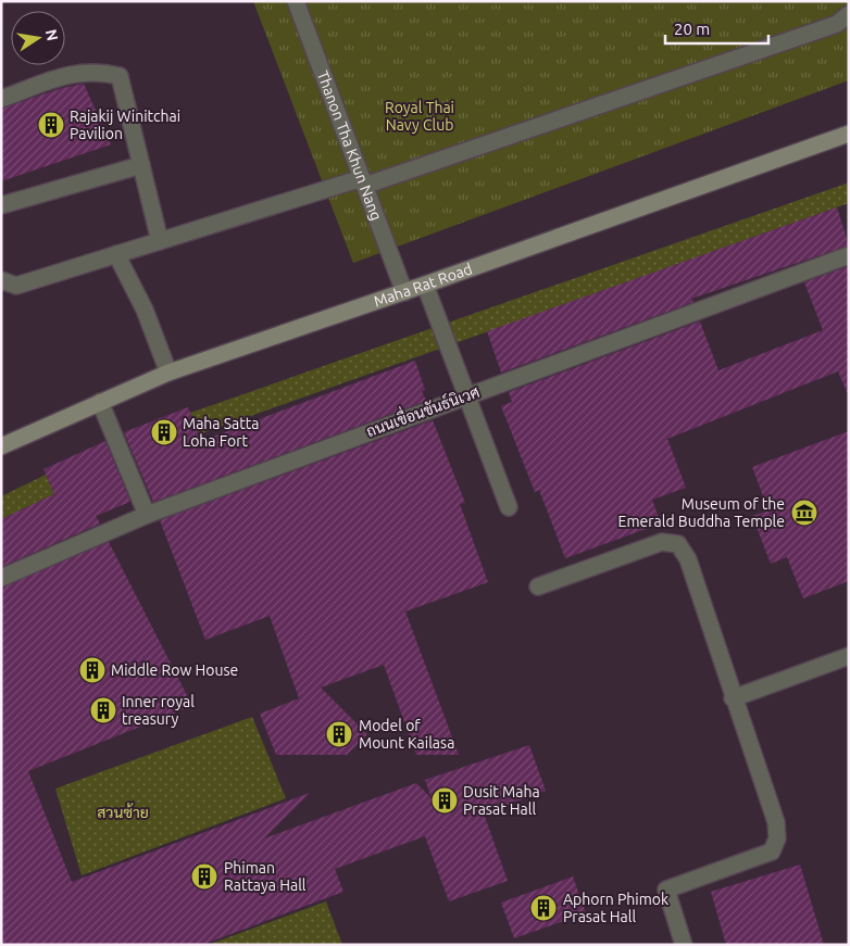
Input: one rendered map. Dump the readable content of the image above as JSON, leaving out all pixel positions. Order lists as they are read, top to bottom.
{
  "streets": {
    "street": ["Maha Rat Road"],
    "lane": ["Thanon Tha Khun Nang", "ถนนเขื่อนขันธ์นิเวศ"]
  },
  "crossings": [
    ["Thanon Tha Khun Nang", "Maha Rat Road"]
  ],
  "parks": ["Royal Thai Navy Club", "สวนซ้าย"],
  "places": {
    "building": [
      "Rajakij Winitchai Pavilion",
      "Maha Satta Loha Fort",
      "Middle Row House",
      "Inner royal treasury",
      "Model of Mount Kailasa",
      "Dusit Maha Prasat Hall",
      "Phiman Rattaya Hall",
      "Aphorn Phimok Prasat Hall"
    ],
    "museum": ["Museum of the Emerald Buddha Temple"]
  },
  "scale_bar": "20 m",
  "north": "right"
}
